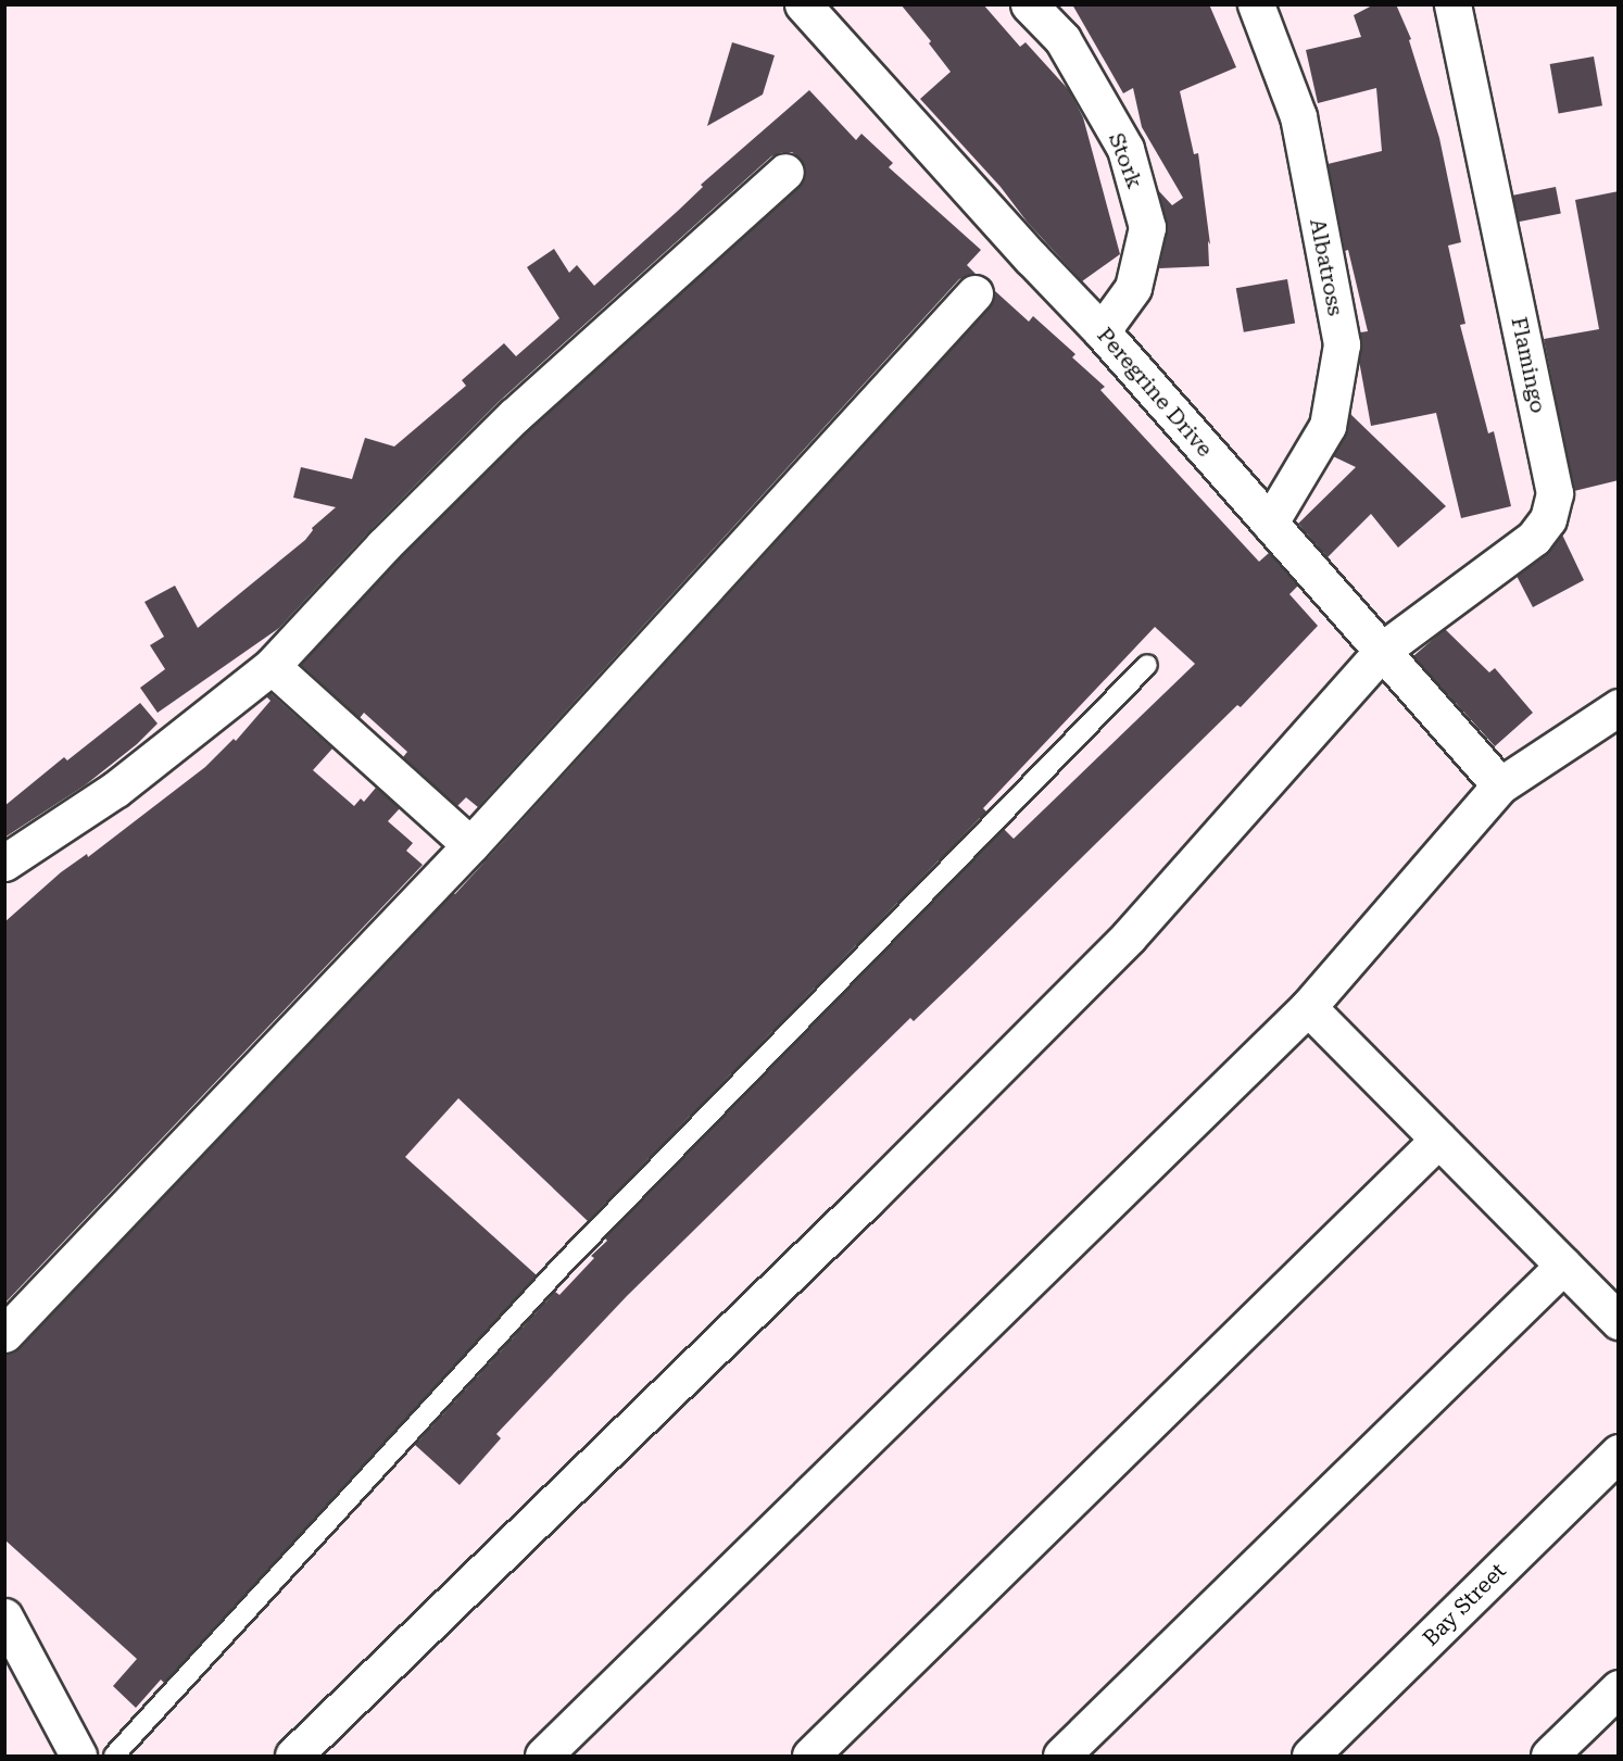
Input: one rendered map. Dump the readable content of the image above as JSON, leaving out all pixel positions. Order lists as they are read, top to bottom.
{
  "streets": {
    "street": [
      "Stork",
      "Albatross",
      "Flamingo",
      "Peregrine Drive",
      "Bay Street"
    ]
  },
  "crossings": [
    ["Stork", "Peregrine Drive"],
    ["Albatross", "Peregrine Drive"],
    ["Flamingo", "Peregrine Drive"]
  ]
}
